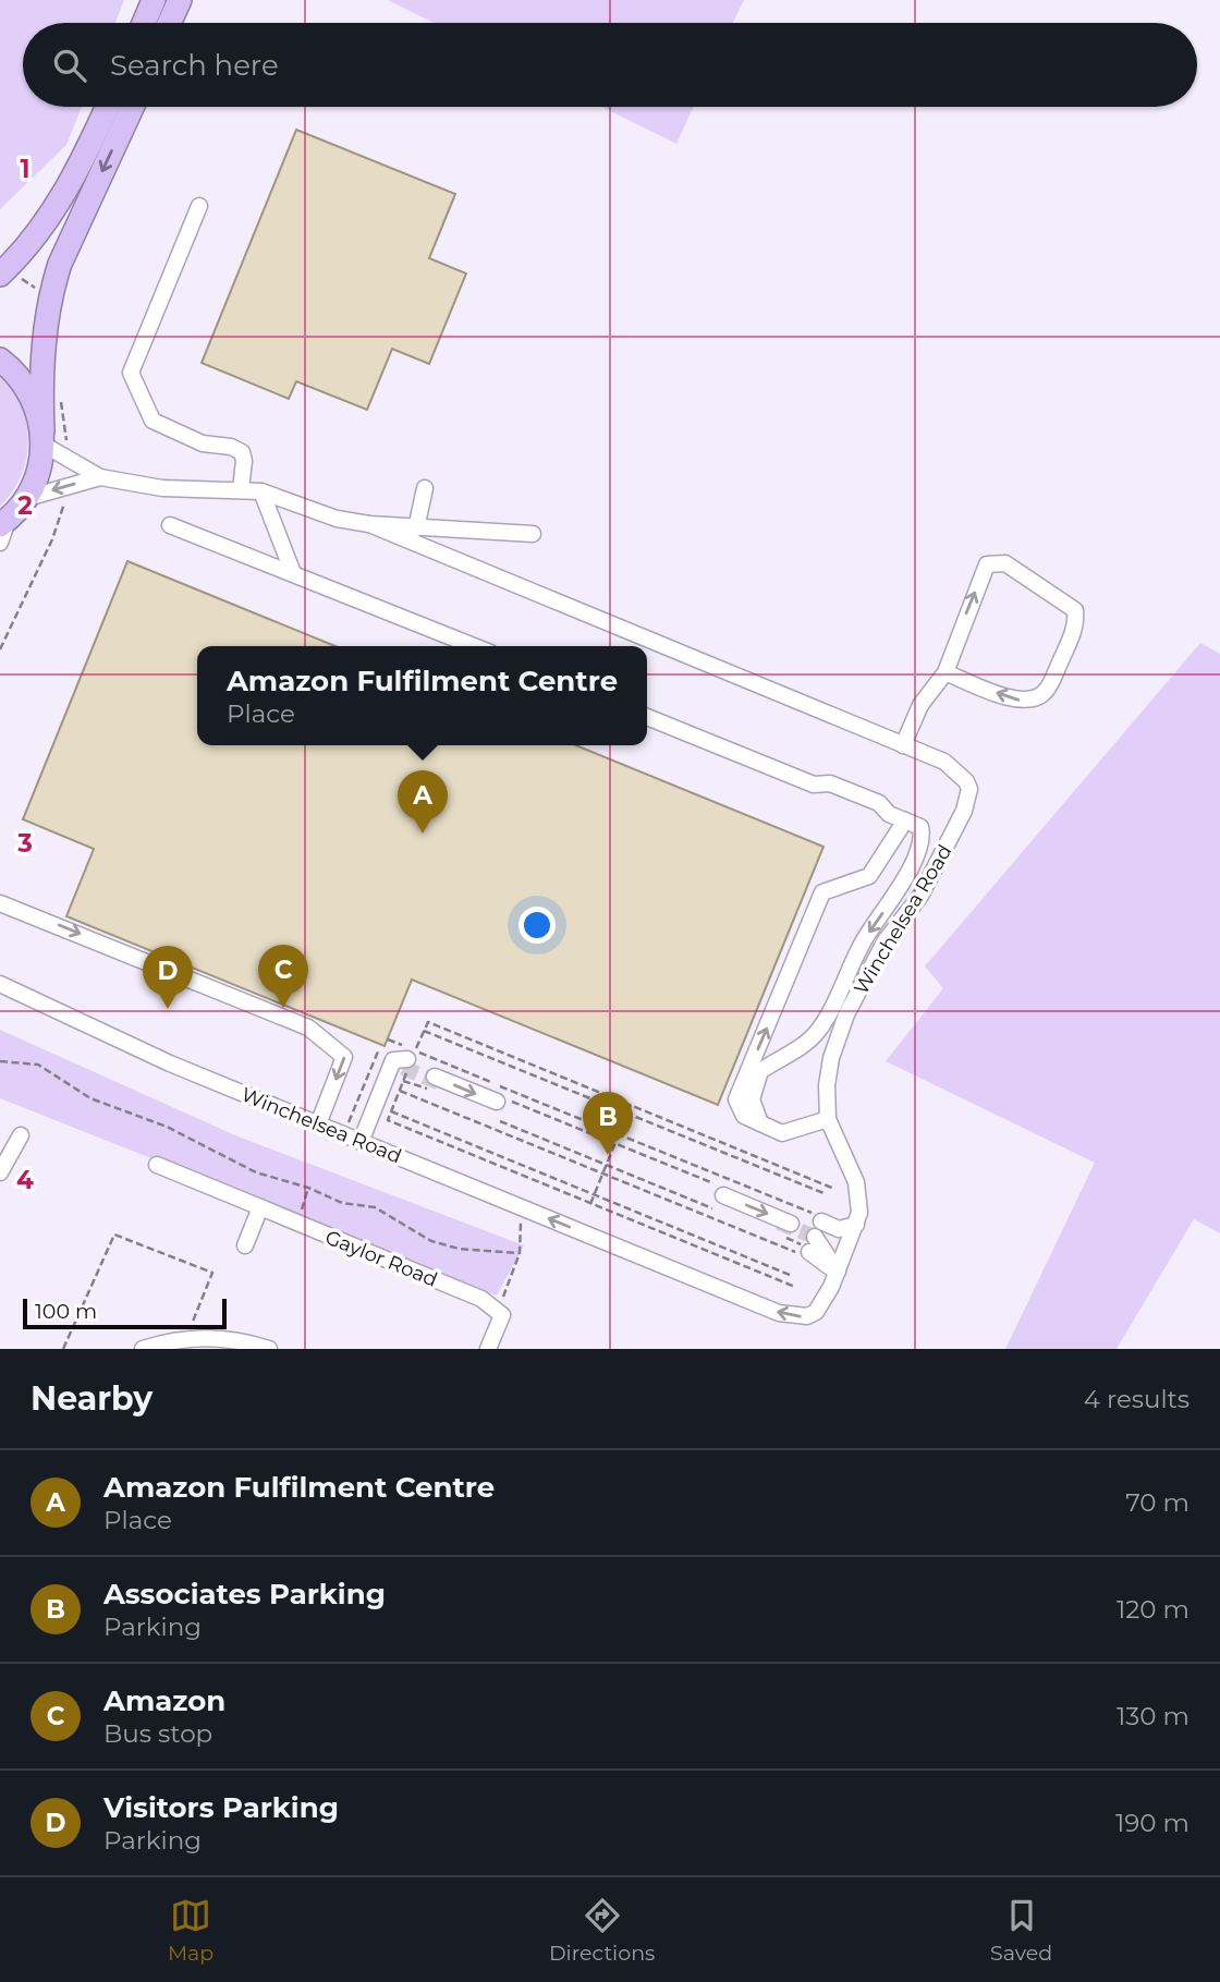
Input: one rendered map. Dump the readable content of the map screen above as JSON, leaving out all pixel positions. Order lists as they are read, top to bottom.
{
  "streets": {
    "street": ["Winchelsea Road", "Gaylor Road"]
  },
  "scale_bar": "100 m",
  "page": {
    "search": "Search here",
    "popup": ["Amazon Fulfilment Centre", "Place"],
    "pins": [
      "A",
      "C",
      "D",
      "B"
    ],
    "scale": "100 m",
    "heading": ["Nearby", "4 results"],
    "list": [
      {
        "mark": "A",
        "name": "Amazon Fulfilment Centre",
        "note": "Place",
        "value": "70 m"
      },
      {
        "mark": "B",
        "name": "Associates Parking",
        "note": "Parking",
        "value": "120 m"
      },
      {
        "mark": "C",
        "name": "Amazon",
        "note": "Bus stop",
        "value": "130 m"
      },
      {
        "mark": "D",
        "name": "Visitors Parking",
        "note": "Parking",
        "value": "190 m"
      }
    ],
    "nav": ["Map", "Directions", "Saved"]
  },
  "grid": {
    "rows": [
      "1",
      "2",
      "3",
      "4"
    ]
  }
}
